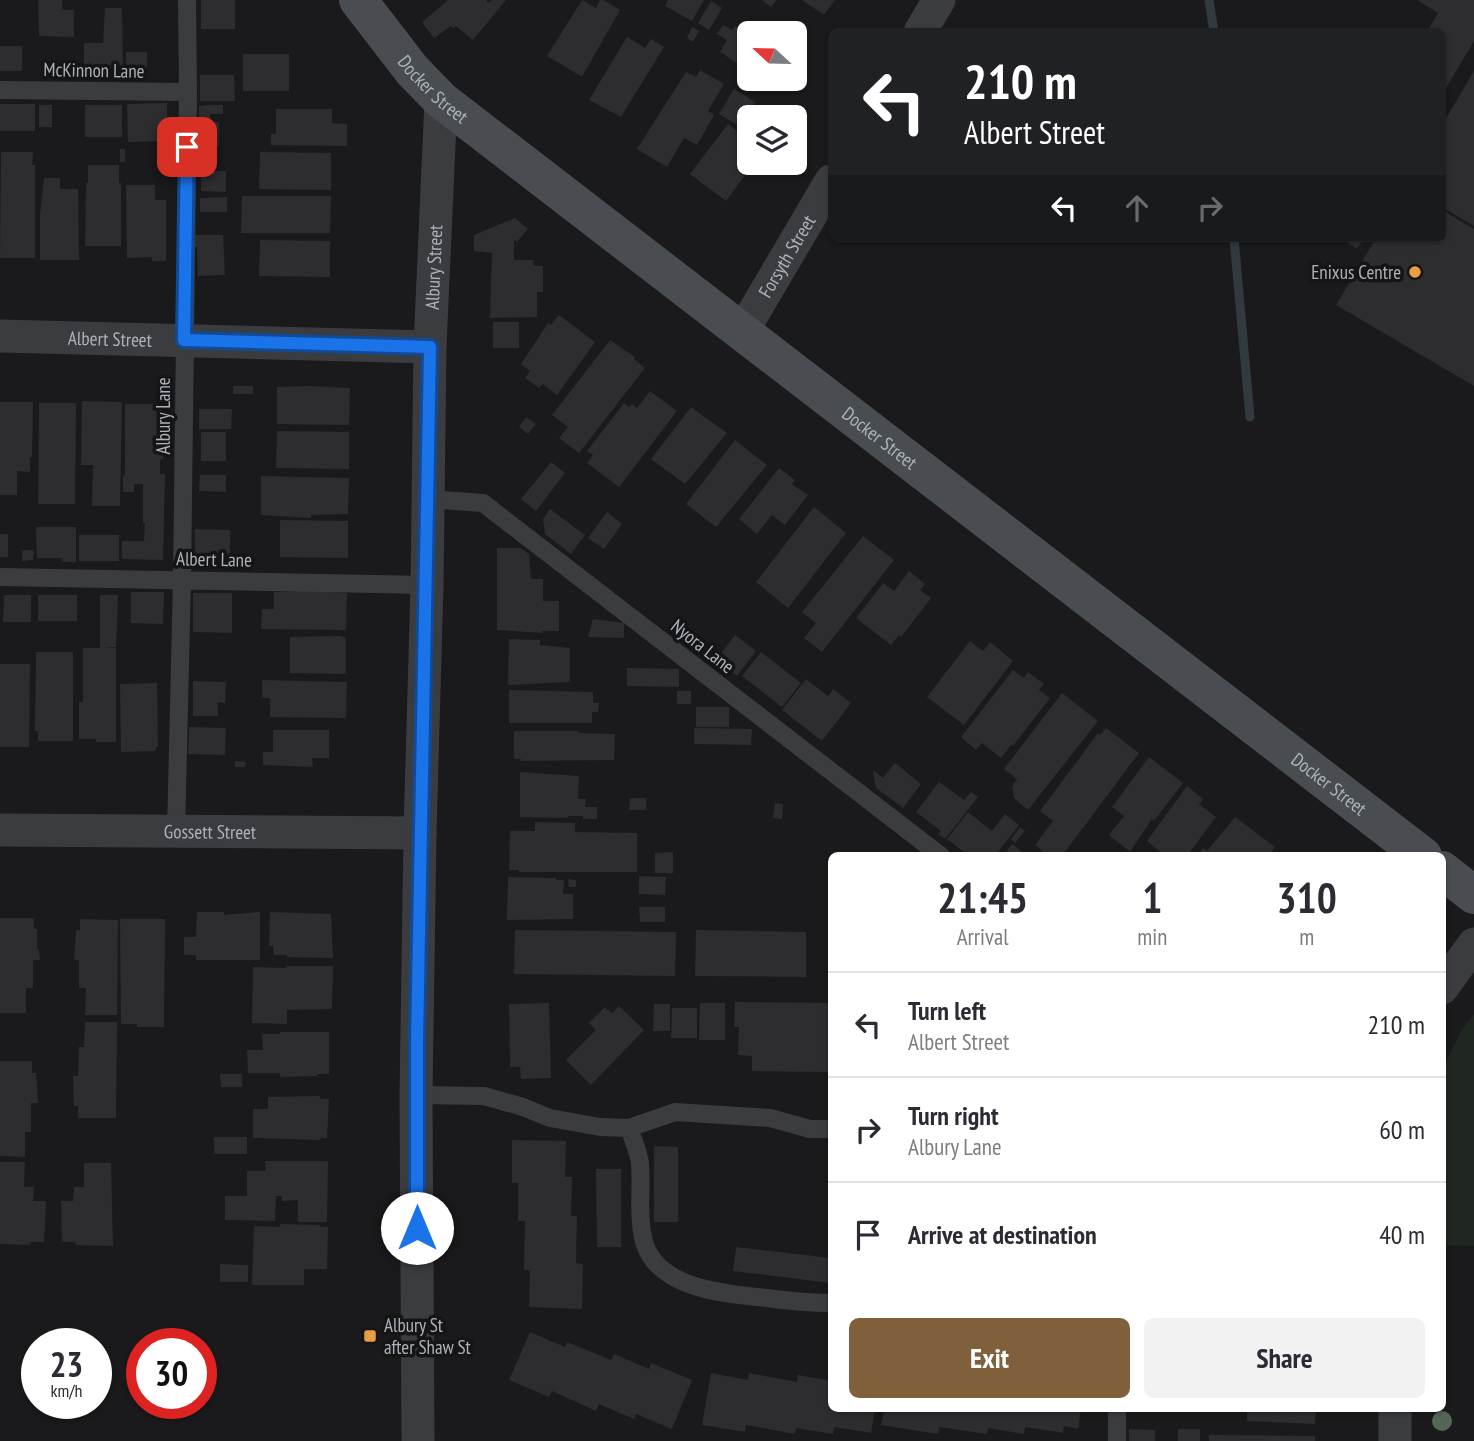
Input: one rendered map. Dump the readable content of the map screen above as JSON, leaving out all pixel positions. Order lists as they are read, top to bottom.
{
  "streets": {
    "main road": ["Docker Street"],
    "street": [
      "Forsyth Street",
      "Albury Street",
      "Albert Street",
      "Gossett Street"
    ],
    "lane": [
      "McKinnon Lane",
      "Albury Lane",
      "Albert Lane",
      "Nyora Lane"
    ]
  },
  "crossings": [
    ["McKinnon Lane", "Albury Lane"],
    ["Docker Street", "Forsyth Street"],
    ["Docker Street", "Albury Street"],
    ["Albury Street", "Albert Street"],
    ["Albury Street", "Albert Lane"],
    ["Albury Street", "Nyora Lane"],
    ["Albury Street", "Gossett Street"],
    ["Albert Street", "Albury Lane"],
    ["Albury Lane", "Albert Lane"],
    ["Albury Lane", "Gossett Street"]
  ],
  "places": {
    "other": ["Enixus Centre"],
    "transit": ["Albury St after Shaw St"]
  },
  "north": "left",
  "page": {
    "turn": ["210 m", "Albert Street"],
    "eta": [
      "21:45",
      "Arrival",
      "1",
      "min",
      "310",
      "m"
    ],
    "list": [
      {
        "name": "Turn left",
        "note": "Albert Street",
        "value": "210 m"
      },
      {
        "name": "Turn right",
        "note": "Albury Lane",
        "value": "60 m"
      },
      {
        "name": "Arrive at destination",
        "value": "40 m"
      }
    ],
    "buttons": ["Exit", "Share"],
    "speed": "23 km/h",
    "limit": "30"
  }
}
